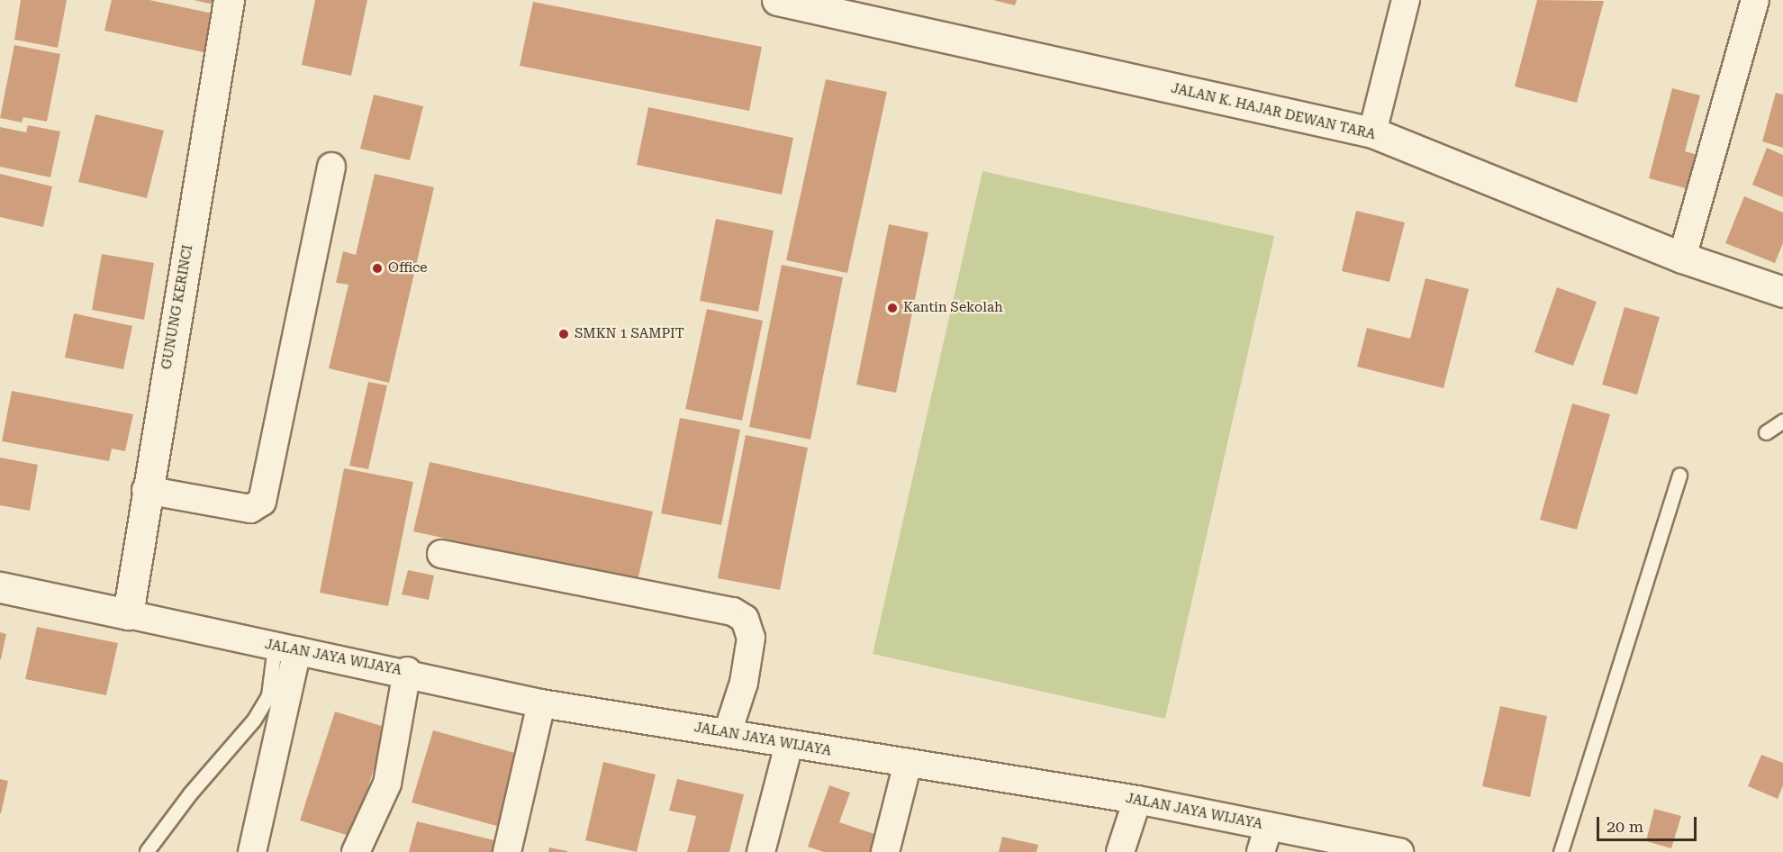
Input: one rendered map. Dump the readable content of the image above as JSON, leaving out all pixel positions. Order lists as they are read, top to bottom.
{
  "streets": {
    "street": ["JALAN K. HAJAR DEWAN TARA", "GUNUNG KERINCI", "JALAN JAYA WIJAYA"]
  },
  "crossings": [
    ["GUNUNG KERINCI", "JALAN JAYA WIJAYA"]
  ],
  "places": ["Office", "Kantin Sekolah", "SMKN 1 SAMPIT"],
  "scale_bar": "20 m"
}
